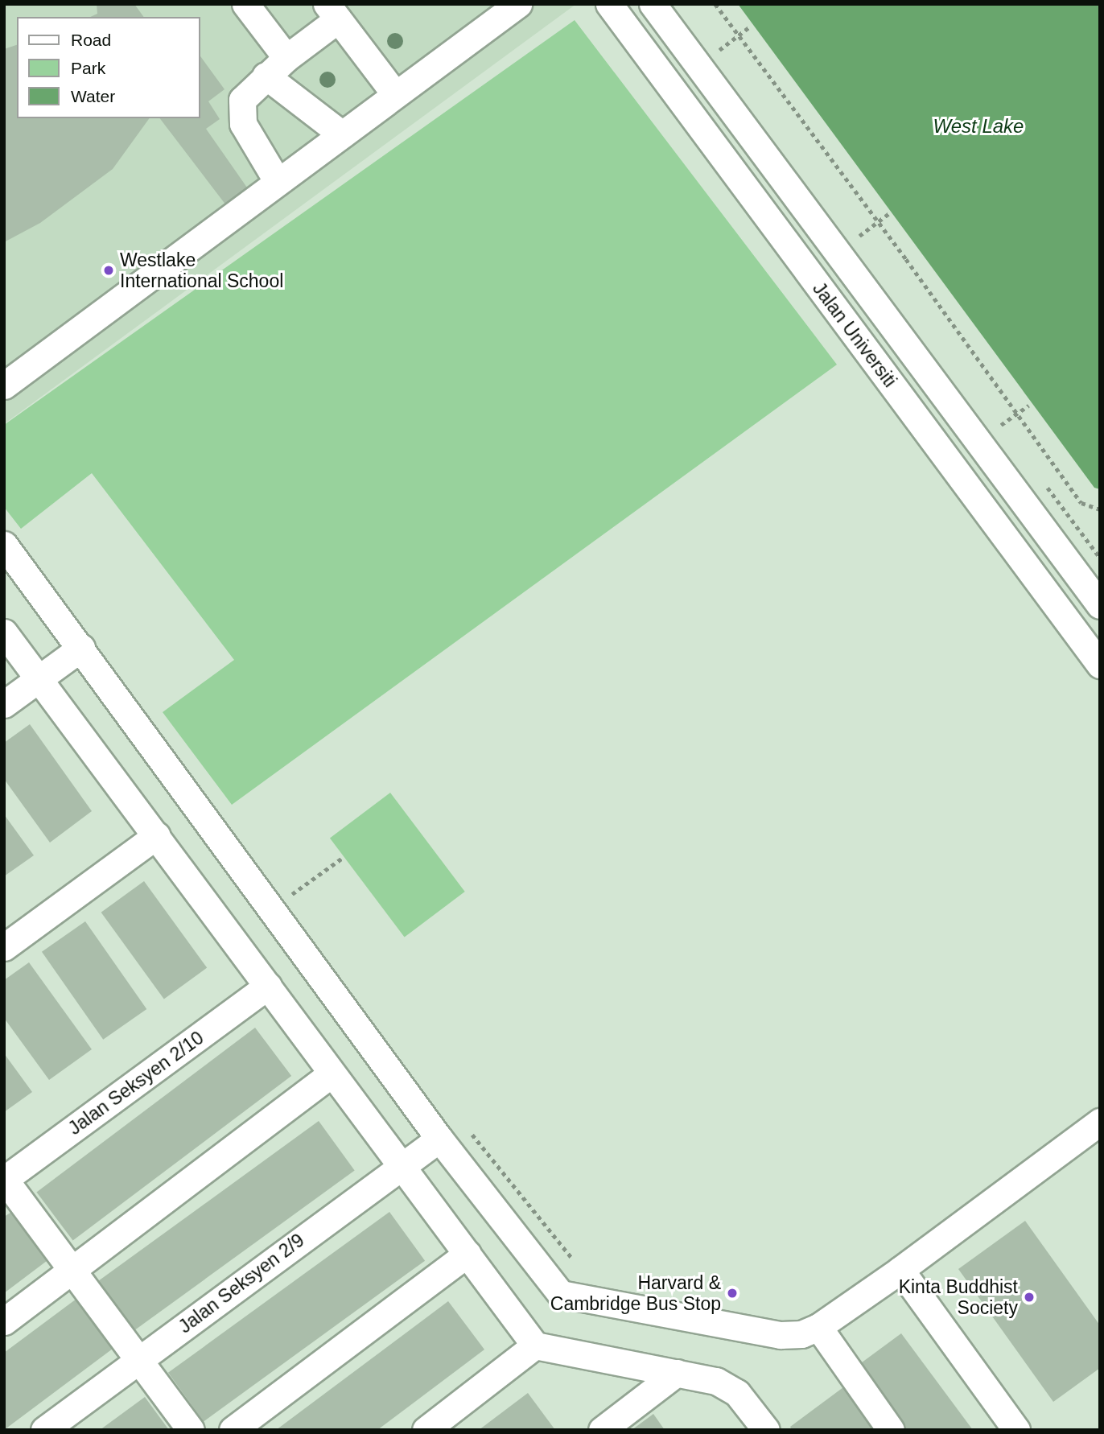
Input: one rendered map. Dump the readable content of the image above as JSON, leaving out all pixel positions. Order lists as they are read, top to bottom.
{
  "streets": {
    "street": ["Jalan Universiti", "Jalan Seksyen 2/10", "Jalan Seksyen 2/9"]
  },
  "water": ["West Lake"],
  "places": ["Westlake International School", "Harvard & Cambridge Bus Stop", "Kinta Buddhist Society"],
  "legend": ["Road", "Park", "Water"]
}
